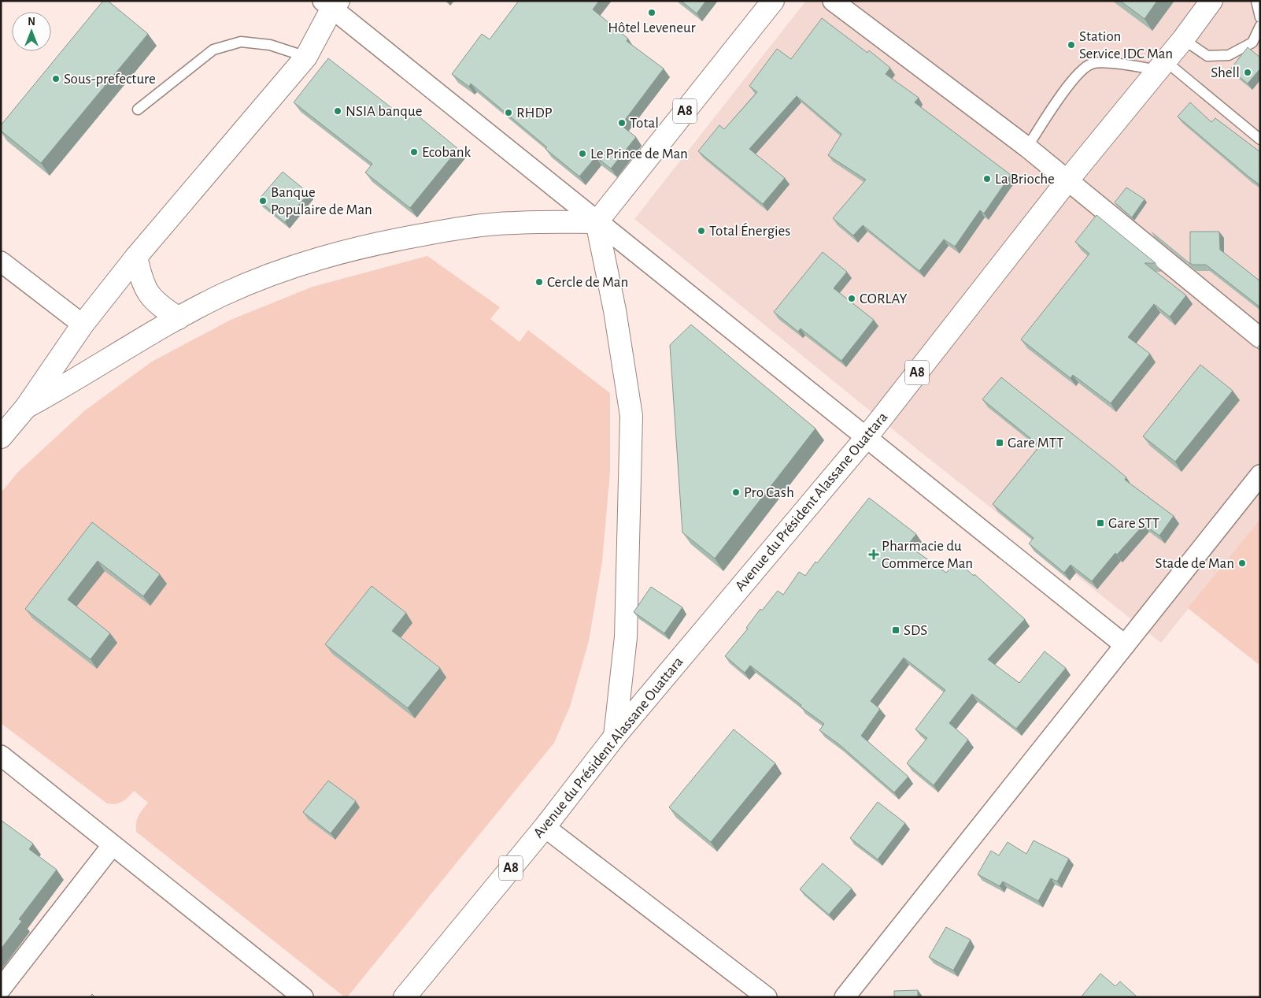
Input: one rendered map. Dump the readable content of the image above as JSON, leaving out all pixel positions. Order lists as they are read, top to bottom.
{
  "streets": {
    "main road": ["A8", "Avenue du Président Alassane Ouattara"]
  },
  "places": {
    "other": [
      "Hôtel Leveneur",
      "Station Service IDC Man",
      "Shell",
      "Sous-prefecture",
      "NSIA banque",
      "RHDP",
      "Total",
      "Ecobank",
      "Le Prince de Man",
      "La Brioche",
      "Banque Populaire de Man",
      "Total Énergies",
      "Cercle de Man",
      "CORLAY",
      "Pro Cash",
      "Stade de Man"
    ],
    "transit": ["Gare MTT", "Gare STT", "SDS"],
    "health": ["Pharmacie du Commerce Man"]
  },
  "north": "top"
}
